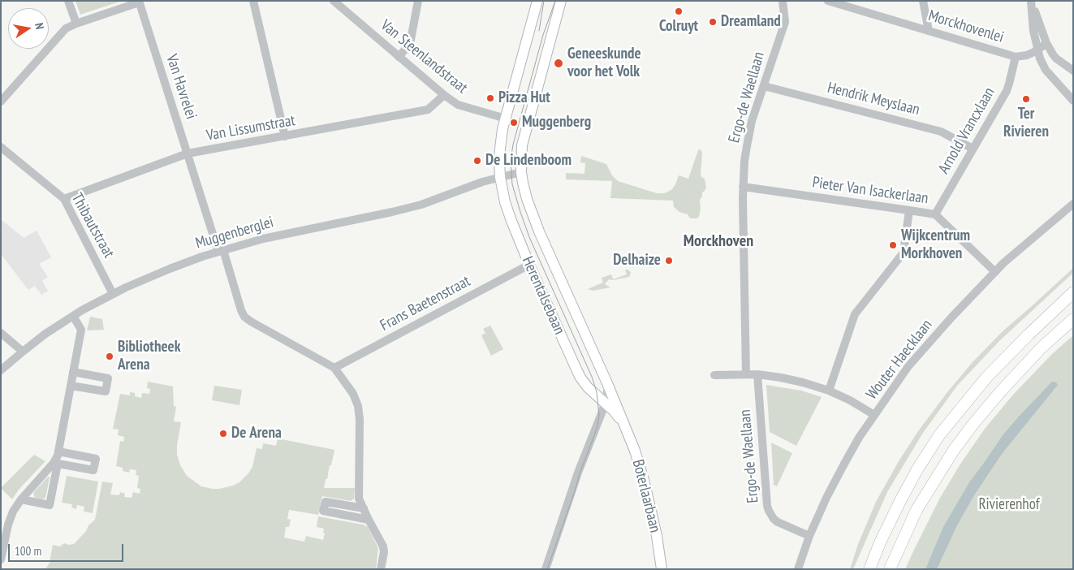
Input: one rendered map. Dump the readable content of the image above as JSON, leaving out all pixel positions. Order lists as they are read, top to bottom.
{
  "streets": {
    "main road": ["Herentalsebaan", "Boterlaarbaan"],
    "street": [
      "Morckhovenlei",
      "Van Steenlandstraat",
      "Van Havrelei",
      "Ergo-de Waellaan",
      "Hendrik Meyslaan",
      "Van Lissumstraat",
      "Arnold Vrancxlaan",
      "Pieter Van Isackerlaan",
      "Thibautstraat",
      "Muggenberglei",
      "Frans Baetenstraat",
      "Wouter Haecklaan"
    ]
  },
  "crossings": [
    ["Morckhovenlei", "Arnold Vrancxlaan"],
    ["Van Steenlandstraat", "Van Lissumstraat"],
    ["Van Steenlandstraat", "Herentalsebaan"],
    ["Van Havrelei", "Van Lissumstraat"],
    ["Van Havrelei", "Muggenberglei"],
    ["Van Havrelei", "Frans Baetenstraat"],
    ["Ergo-de Waellaan", "Hendrik Meyslaan"],
    ["Ergo-de Waellaan", "Pieter Van Isackerlaan"],
    ["Ergo-de Waellaan", "Wouter Haecklaan"],
    ["Hendrik Meyslaan", "Arnold Vrancxlaan"],
    ["Van Lissumstraat", "Thibautstraat"],
    ["Arnold Vrancxlaan", "Pieter Van Isackerlaan"],
    ["Pieter Van Isackerlaan", "Wouter Haecklaan"],
    ["Thibautstraat", "Muggenberglei"],
    ["Muggenberglei", "Herentalsebaan"],
    ["Herentalsebaan", "Frans Baetenstraat"],
    ["Herentalsebaan", "Boterlaarbaan"]
  ],
  "districts": ["Morckhoven"],
  "parks": ["Rivierenhof"],
  "places": [
    "Colruyt",
    "Dreamland",
    "Geneeskunde voor het Volk",
    "Pizza Hut",
    "Ter Rivieren",
    "Muggenberg",
    "De Lindenboom",
    "Wijkcentrum Morkhoven",
    "Delhaize",
    "Bibliotheek Arena",
    "De Arena"
  ],
  "scale_bar": "100 m",
  "north": "right"
}
